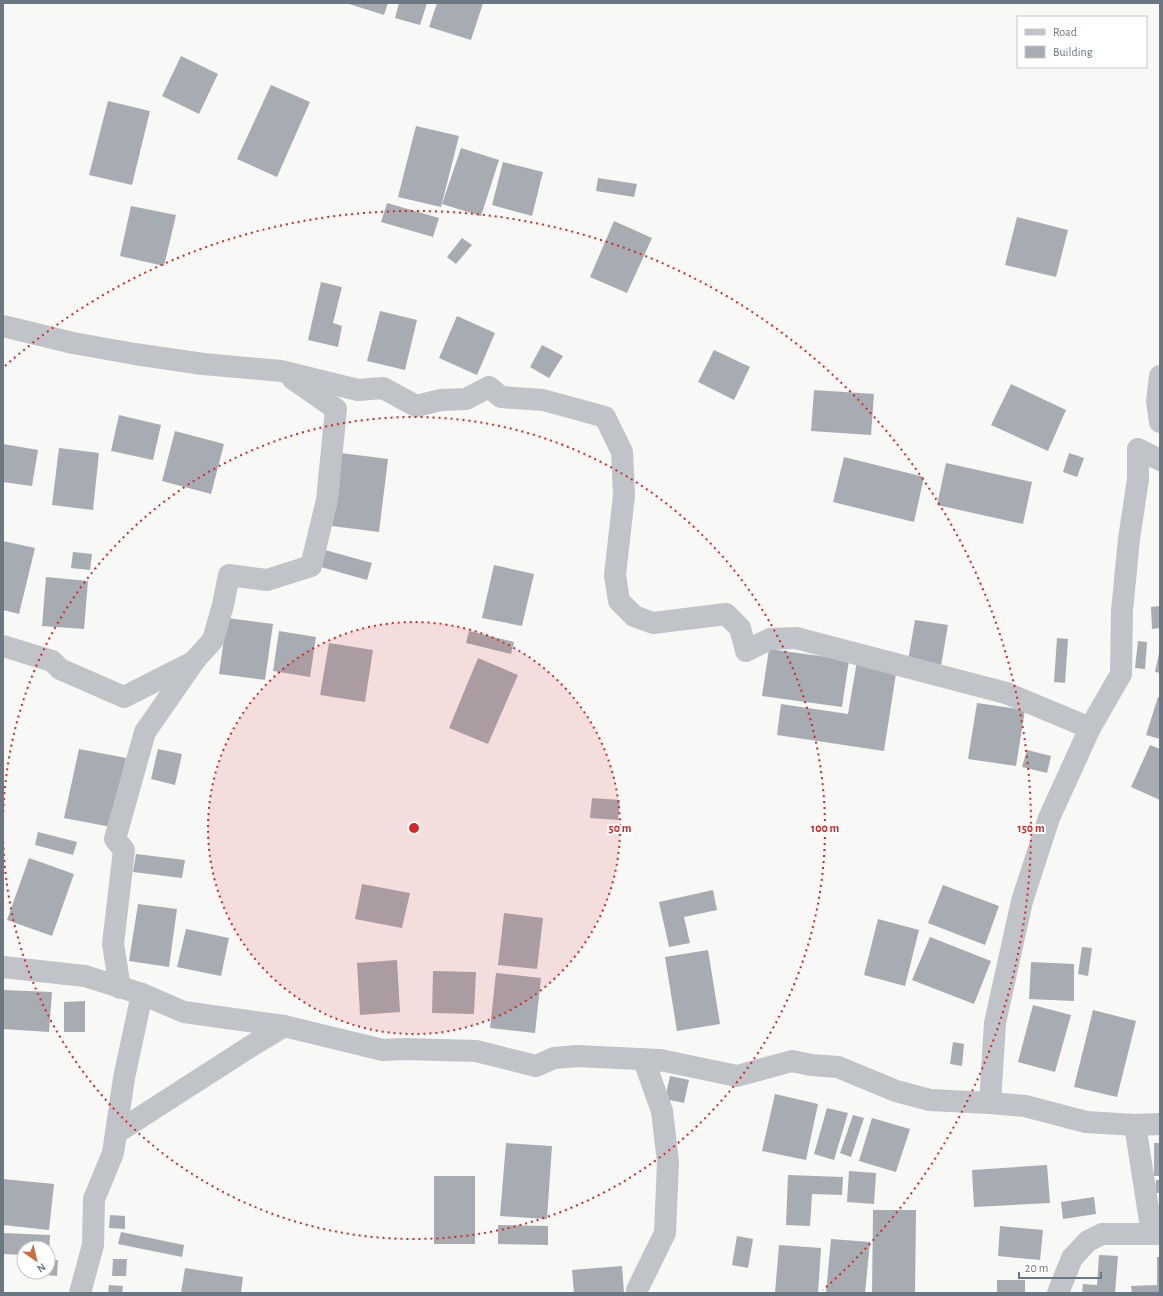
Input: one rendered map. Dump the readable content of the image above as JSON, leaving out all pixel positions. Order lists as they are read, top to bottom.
{
  "legend": ["Road", "Building"],
  "scale_bar": "20 m",
  "north": "bottom right",
  "rings": ["50 m", "100 m", "150 m"]
}
